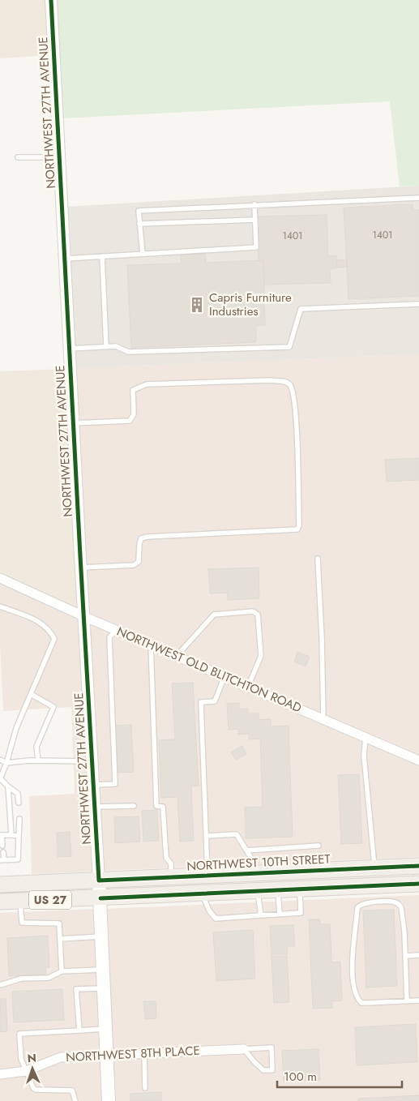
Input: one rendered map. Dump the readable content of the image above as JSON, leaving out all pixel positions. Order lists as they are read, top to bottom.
{
  "streets": {
    "highway": ["NORTHWEST 10TH STREET", "US 27"],
    "main road": ["NORTHWEST 27TH AVENUE"],
    "street": ["NORTHWEST OLD BLITCHTON ROAD", "NORTHWEST 8TH PLACE"]
  },
  "crossings": [
    ["NORTHWEST 27TH AVENUE", "NORTHWEST OLD BLITCHTON ROAD"],
    ["NORTHWEST 27TH AVENUE", "NORTHWEST 10TH STREET"],
    ["NORTHWEST 27TH AVENUE", "US 27"],
    ["NORTHWEST 27TH AVENUE", "NORTHWEST 8TH PLACE"]
  ],
  "places": {
    "building": ["Capris Furniture Industries"]
  },
  "house_numbers": ["1401", "1401"],
  "scale_bar": "100 m",
  "north": "top"
}
